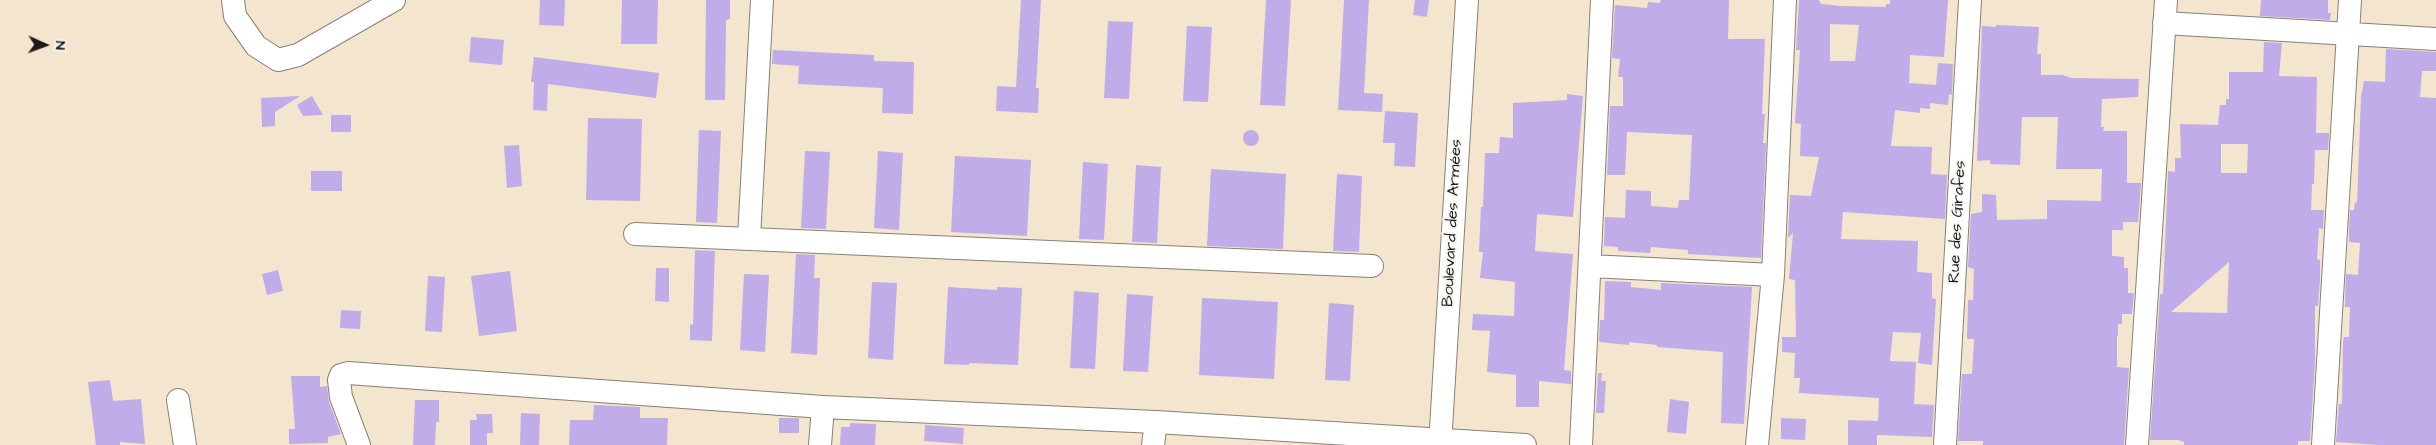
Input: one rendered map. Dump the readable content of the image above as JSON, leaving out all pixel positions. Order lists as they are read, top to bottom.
{
  "streets": {
    "street": ["Rue des Girafes", "Boulevard des Armées"]
  },
  "north": "right"
}
